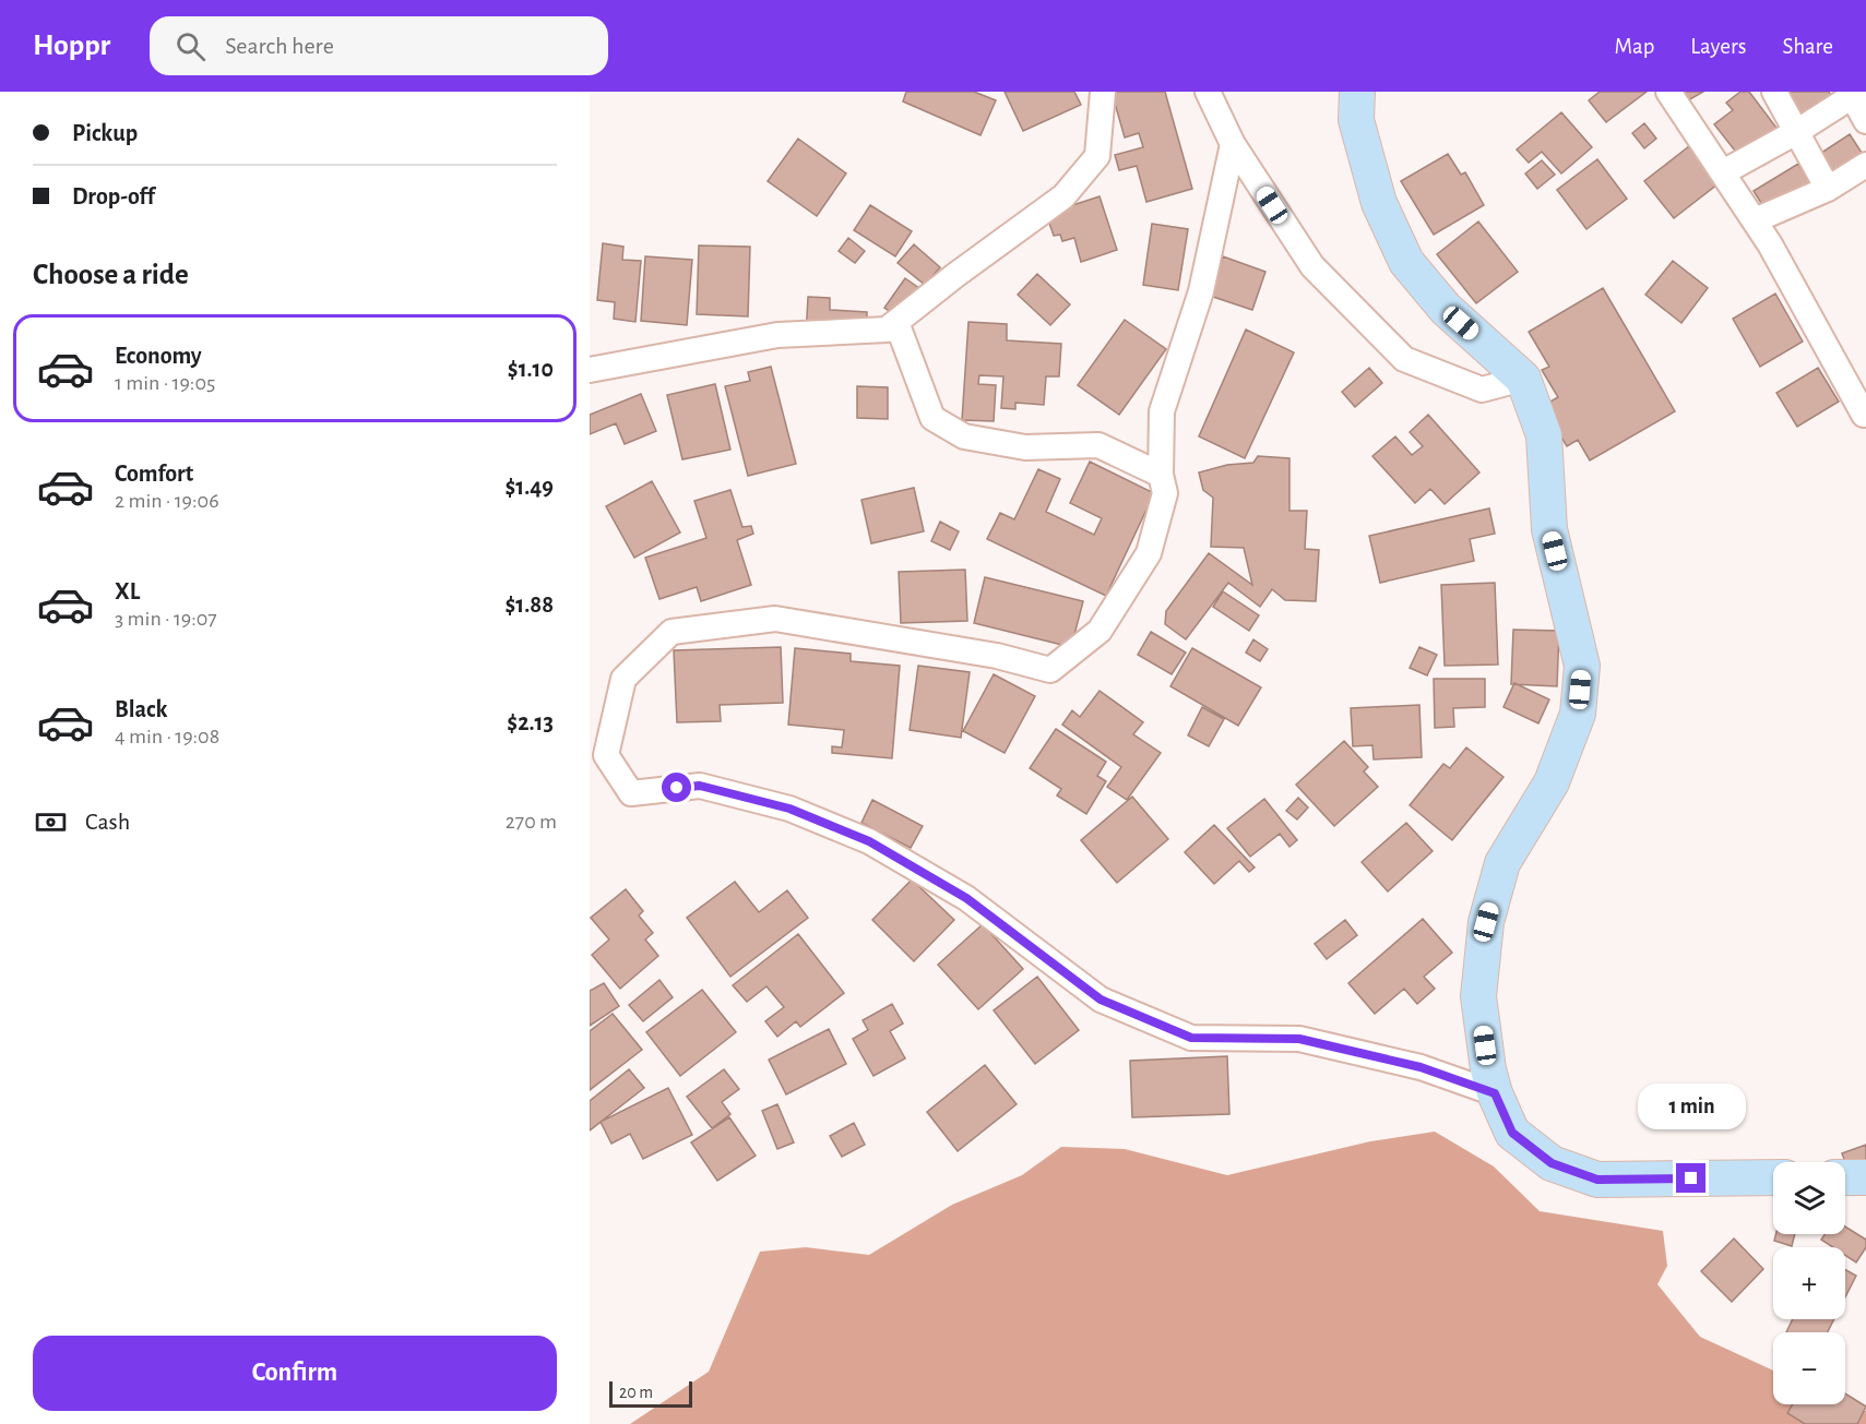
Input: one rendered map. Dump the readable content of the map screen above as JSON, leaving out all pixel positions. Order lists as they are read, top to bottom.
{
  "scale_bar": "20 m",
  "page": {
    "header": "Hoppr",
    "search": "Search here",
    "nav": ["Map", "Layers", "Share"],
    "banner": ["Pickup", "Drop-off"],
    "heading": "Choose a ride",
    "list": [
      {
        "name": "Economy",
        "note": "1 min · 19:05",
        "value": "$1.10"
      },
      {
        "name": "Comfort",
        "note": "2 min · 19:06",
        "value": "$1.49"
      },
      {
        "name": "XL",
        "note": "3 min · 19:07",
        "value": "$1.88"
      },
      {
        "name": "Black",
        "note": "4 min · 19:08",
        "value": "$2.13"
      }
    ],
    "pay": ["Cash", "270 m"],
    "bubble": "1 min",
    "map_buttons": ["+", "−"],
    "buttons": "Confirm",
    "scale": "20 m"
  }
}
